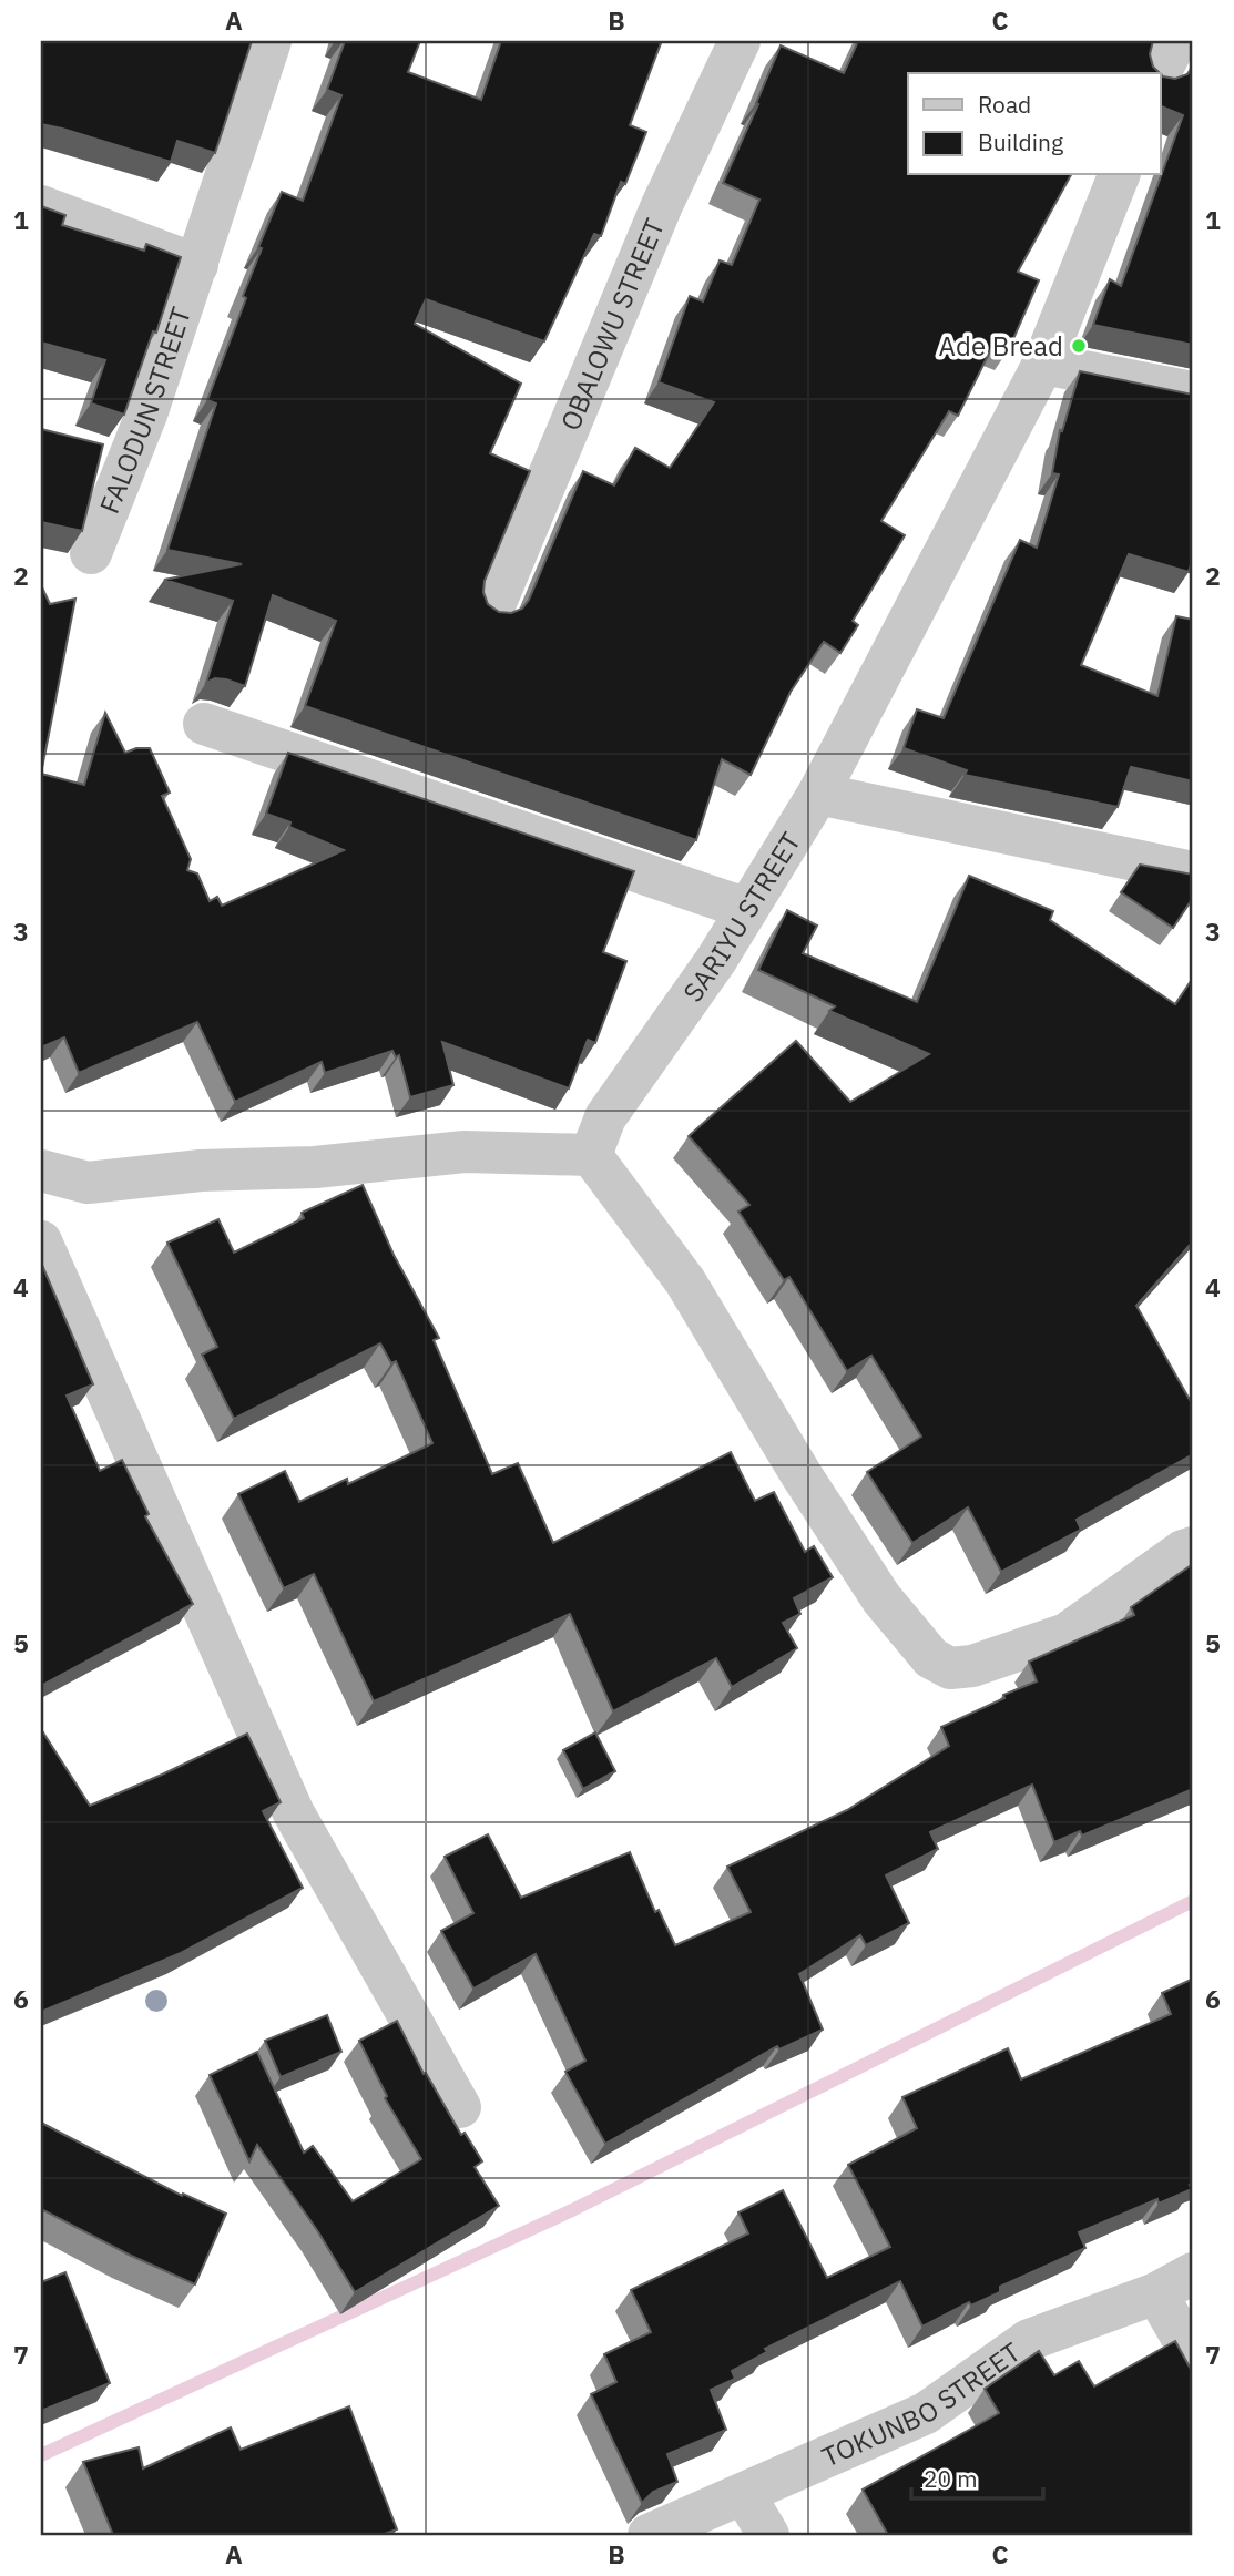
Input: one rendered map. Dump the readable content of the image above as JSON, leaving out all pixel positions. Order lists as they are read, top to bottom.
{
  "streets": {
    "street": [
      "OBALOWU STREET",
      "FALODUN STREET",
      "SARIYU STREET",
      "TOKUNBO STREET"
    ]
  },
  "places": ["Ade Bread"],
  "legend": ["Road", "Building"],
  "scale_bar": "20 m",
  "grid": {
    "columns": ["A", "B", "C"],
    "rows": [
      "1",
      "2",
      "3",
      "4",
      "5",
      "6",
      "7"
    ]
  }
}
